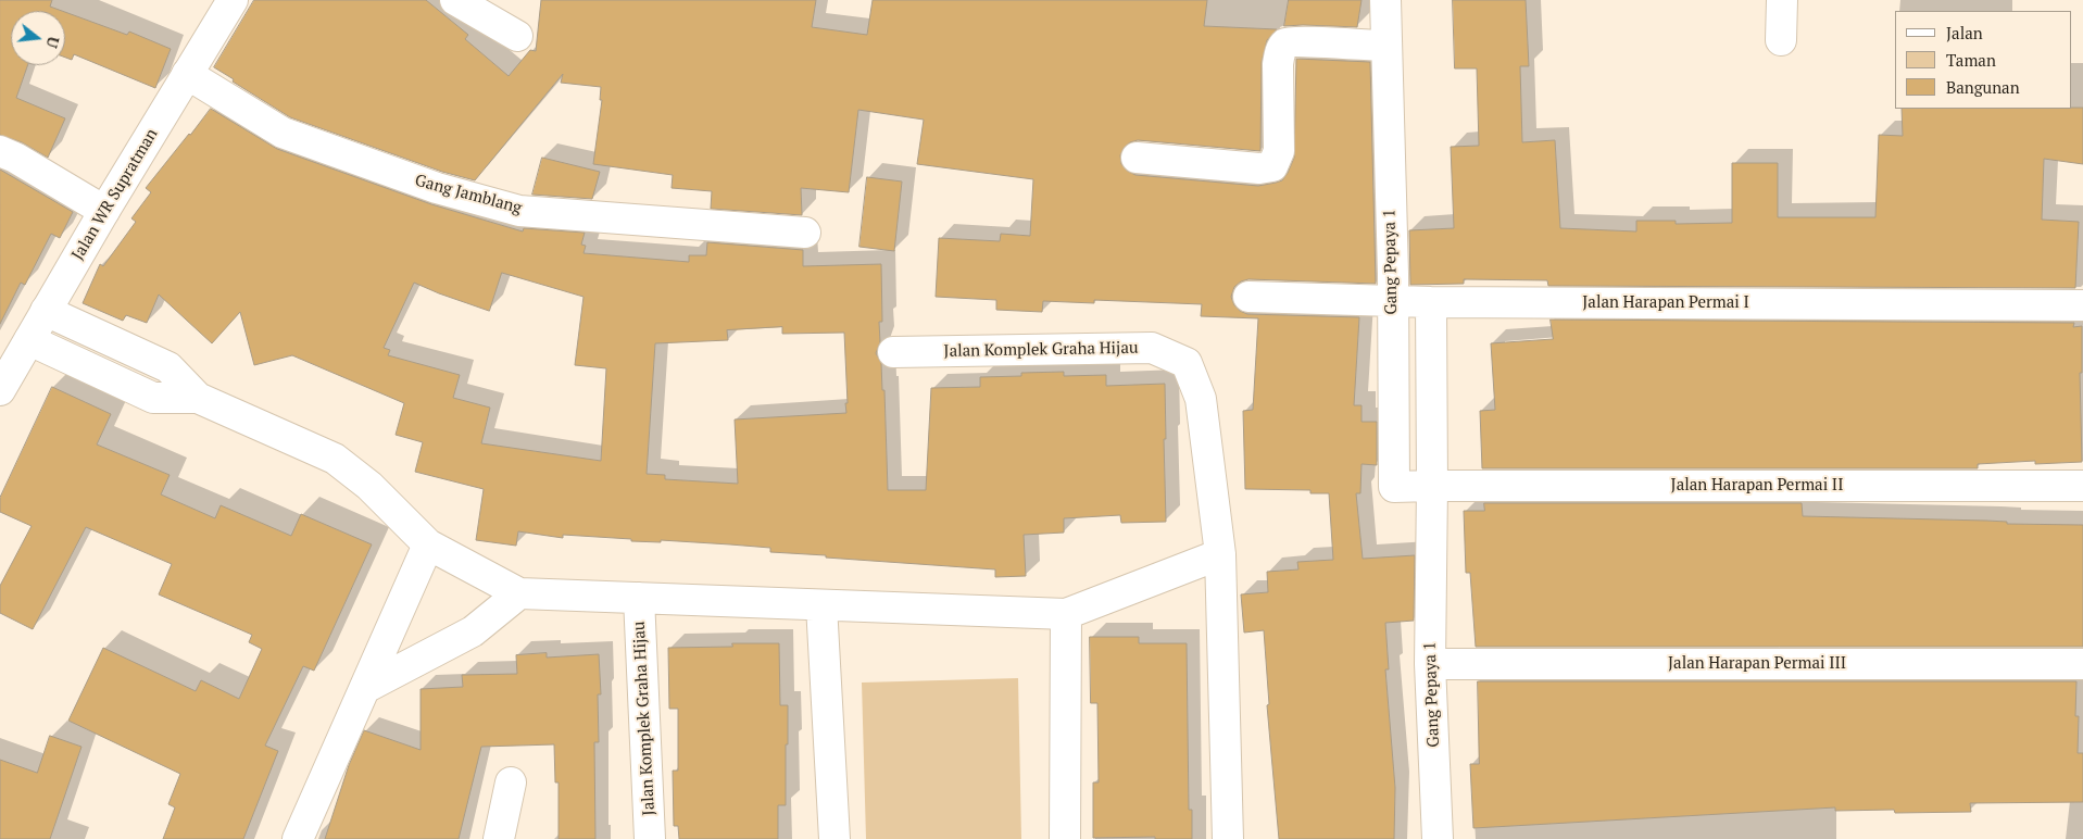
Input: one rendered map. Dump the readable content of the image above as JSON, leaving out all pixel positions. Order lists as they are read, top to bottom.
{
  "streets": {
    "street": [
      "Jalan WR Supratman",
      "Gang Jamblang",
      "Gang Pepaya 1",
      "Jalan Harapan Permai I",
      "Jalan Komplek Graha Hijau",
      "Jalan Harapan Permai II",
      "Jalan Harapan Permai III"
    ]
  },
  "crossings": [
    ["Jalan WR Supratman", "Gang Jamblang"],
    ["Jalan WR Supratman", "Jalan Komplek Graha Hijau"],
    ["Gang Pepaya 1", "Jalan Harapan Permai I"],
    ["Gang Pepaya 1", "Jalan Harapan Permai II"],
    ["Gang Pepaya 1", "Jalan Harapan Permai III"]
  ],
  "legend": ["Jalan", "Taman", "Bangunan"],
  "north": "right"
}
